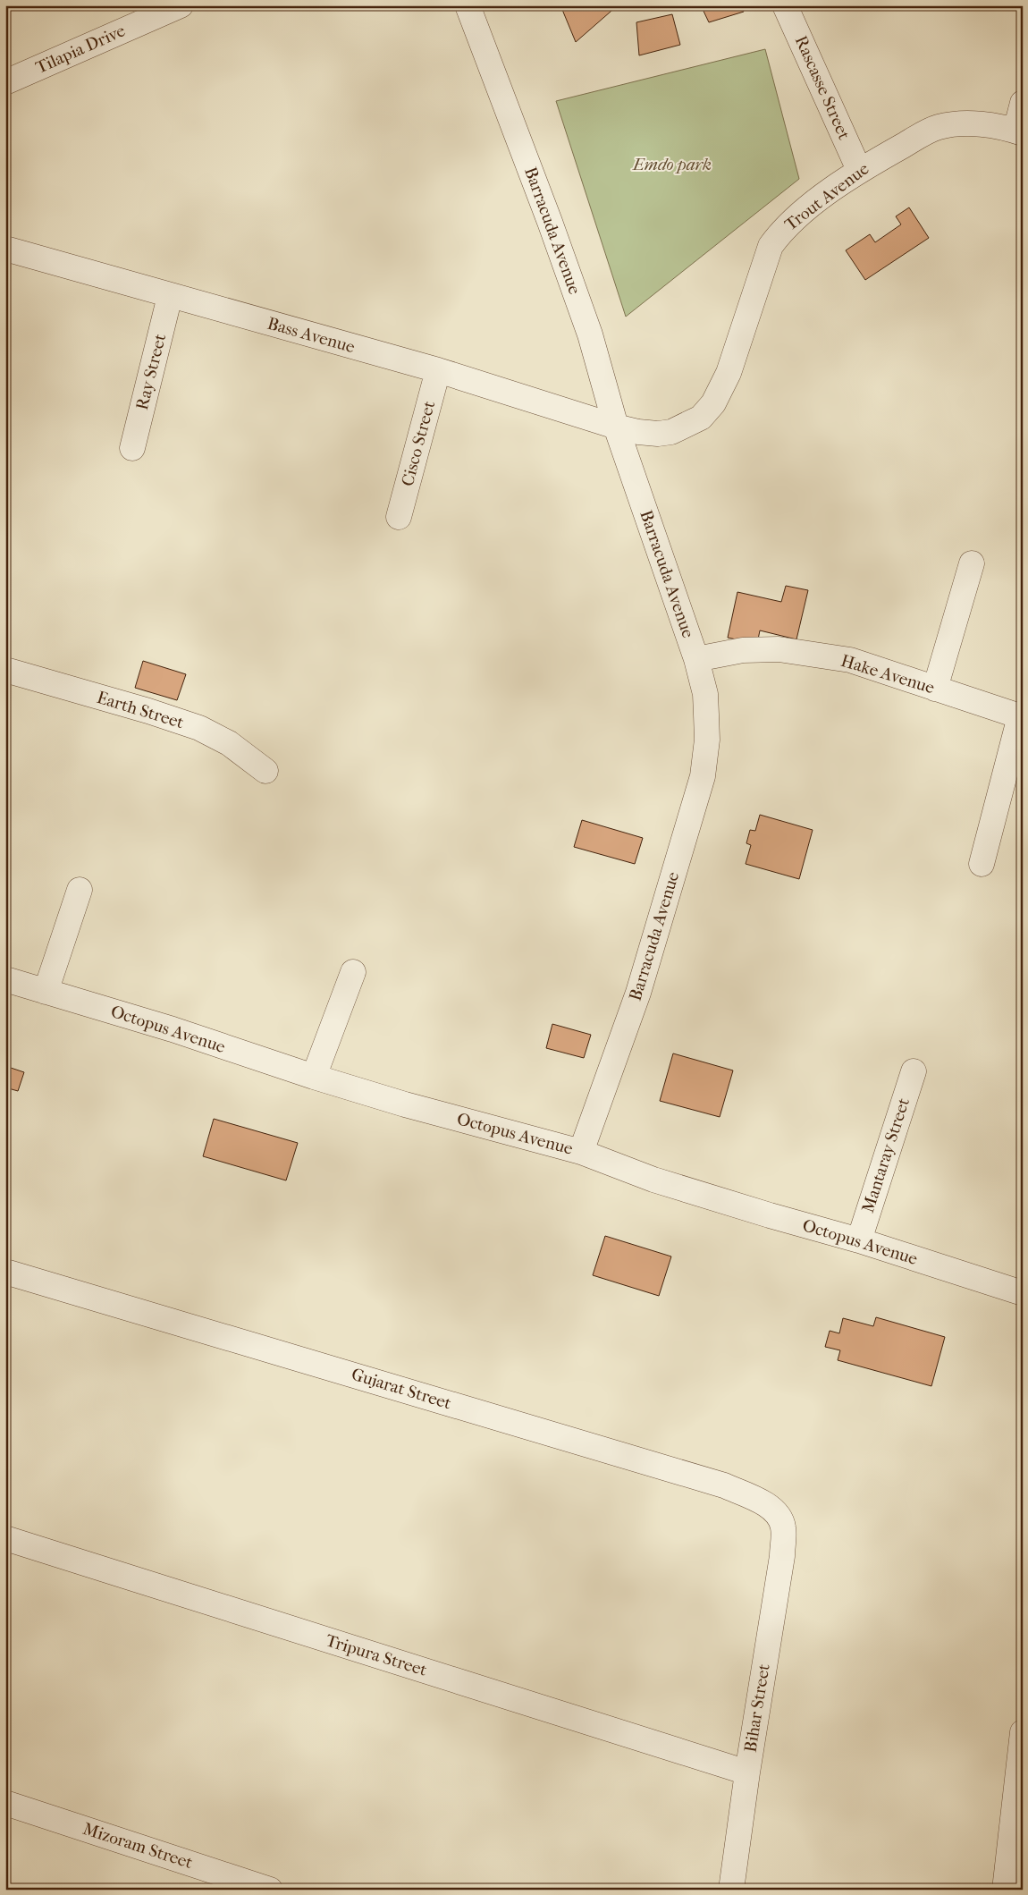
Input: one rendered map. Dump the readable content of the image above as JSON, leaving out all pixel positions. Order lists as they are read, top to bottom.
{
  "streets": {
    "street": [
      "Tilapia Drive",
      "Rascasse Street",
      "Trout Avenue",
      "Barracuda Avenue",
      "Bass Avenue",
      "Ray Street",
      "Cisco Street",
      "Hake Avenue",
      "Earth Street",
      "Octopus Avenue",
      "Mantaray Street",
      "Gujarat Street",
      "Tripura Street",
      "Bihar Street",
      "Mizoram Street"
    ]
  },
  "crossings": [
    ["Rascasse Street", "Trout Avenue"],
    ["Trout Avenue", "Barracuda Avenue"],
    ["Trout Avenue", "Bass Avenue"],
    ["Barracuda Avenue", "Bass Avenue"],
    ["Barracuda Avenue", "Hake Avenue"],
    ["Barracuda Avenue", "Octopus Avenue"],
    ["Bass Avenue", "Ray Street"],
    ["Bass Avenue", "Cisco Street"],
    ["Octopus Avenue", "Mantaray Street"],
    ["Gujarat Street", "Bihar Street"],
    ["Tripura Street", "Bihar Street"]
  ],
  "parks": ["Emdo park"]
}
